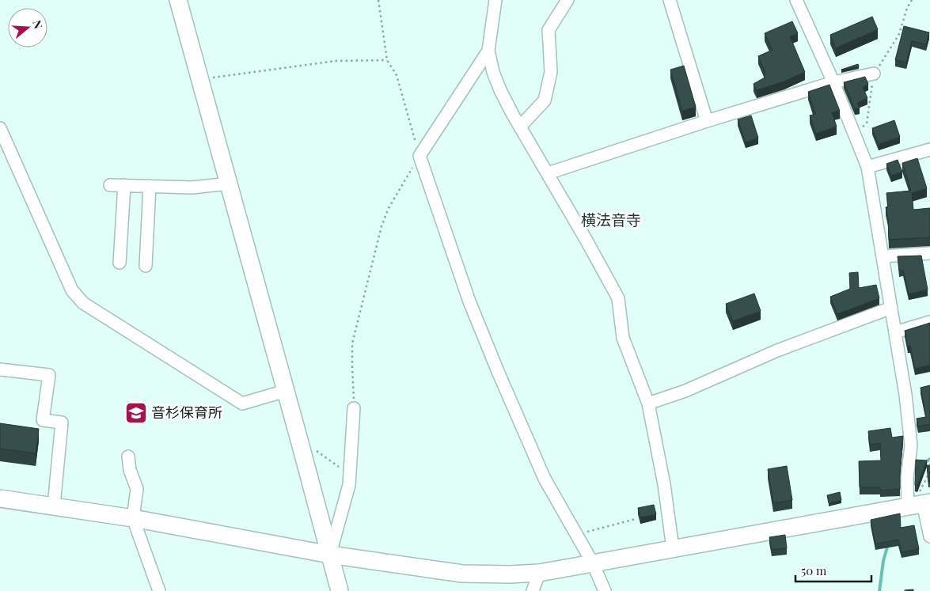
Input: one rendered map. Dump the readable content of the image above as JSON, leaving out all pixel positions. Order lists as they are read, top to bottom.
{
  "districts": ["横法音寺"],
  "places": {
    "school or university": ["音杉保育所"]
  },
  "scale_bar": "50 m",
  "north": "right"
}
